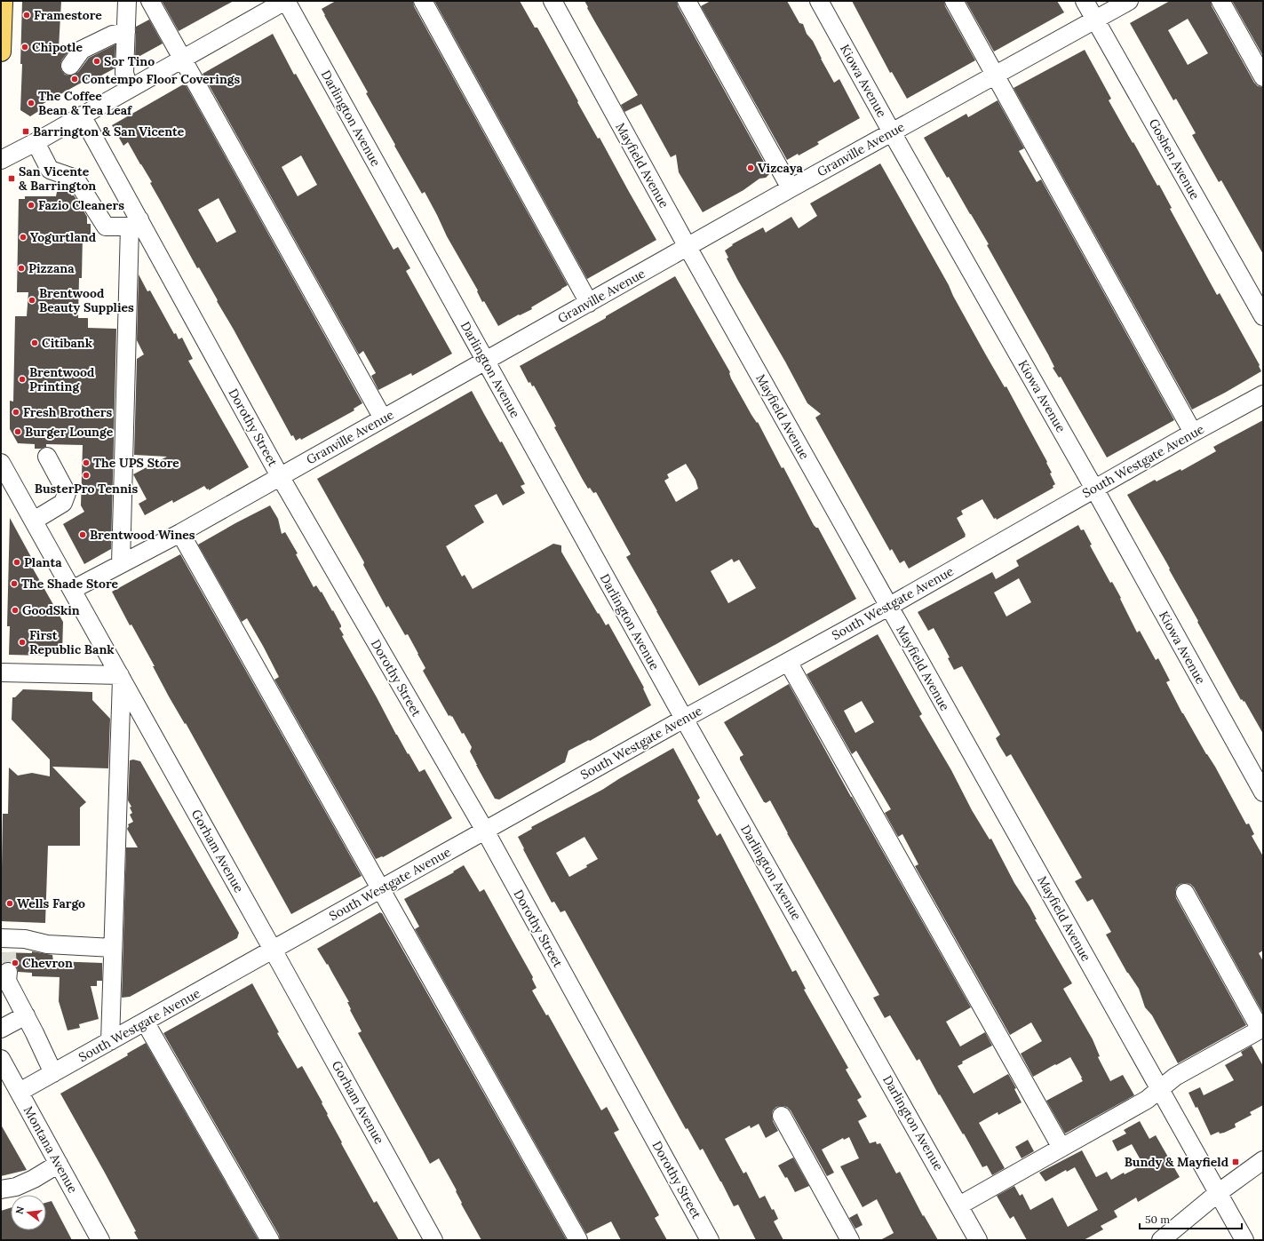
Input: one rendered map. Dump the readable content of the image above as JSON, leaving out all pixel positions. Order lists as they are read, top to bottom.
{
  "streets": {
    "street": [
      "Kiowa Avenue",
      "Darlington Avenue",
      "Granville Avenue",
      "Goshen Avenue",
      "Mayfield Avenue",
      "Dorothy Street",
      "South Westgate Avenue",
      "Gorham Avenue",
      "Montana Avenue"
    ]
  },
  "crossings": [
    ["Kiowa Avenue", "Granville Avenue"],
    ["Kiowa Avenue", "South Westgate Avenue"],
    ["Darlington Avenue", "Granville Avenue"],
    ["Darlington Avenue", "South Westgate Avenue"],
    ["Granville Avenue", "Goshen Avenue"],
    ["Granville Avenue", "Mayfield Avenue"],
    ["Granville Avenue", "Dorothy Street"],
    ["Granville Avenue", "Gorham Avenue"],
    ["Mayfield Avenue", "South Westgate Avenue"],
    ["Dorothy Street", "South Westgate Avenue"],
    ["South Westgate Avenue", "Gorham Avenue"],
    ["South Westgate Avenue", "Montana Avenue"]
  ],
  "places": {
    "other": [
      "Framestore",
      "Chipotle",
      "Sor Tino",
      "Contempo Floor Coverings",
      "The Coffee Bean & Tea Leaf",
      "Vizcaya",
      "Fazio Cleaners",
      "Yogurtland",
      "Pizzana",
      "Brentwood Beauty Supplies",
      "Citibank",
      "Brentwood Printing",
      "Fresh Brothers",
      "Burger Lounge",
      "The UPS Store",
      "BusterPro Tennis",
      "Brentwood Wines",
      "Planta",
      "The Shade Store",
      "GoodSkin",
      "First Republic Bank",
      "Wells Fargo",
      "Chevron"
    ],
    "transit": ["Barrington & San Vicente", "San Vicente & Barrington", "Bundy & Mayfield"]
  },
  "scale_bar": "50 m",
  "north": "left"
}
